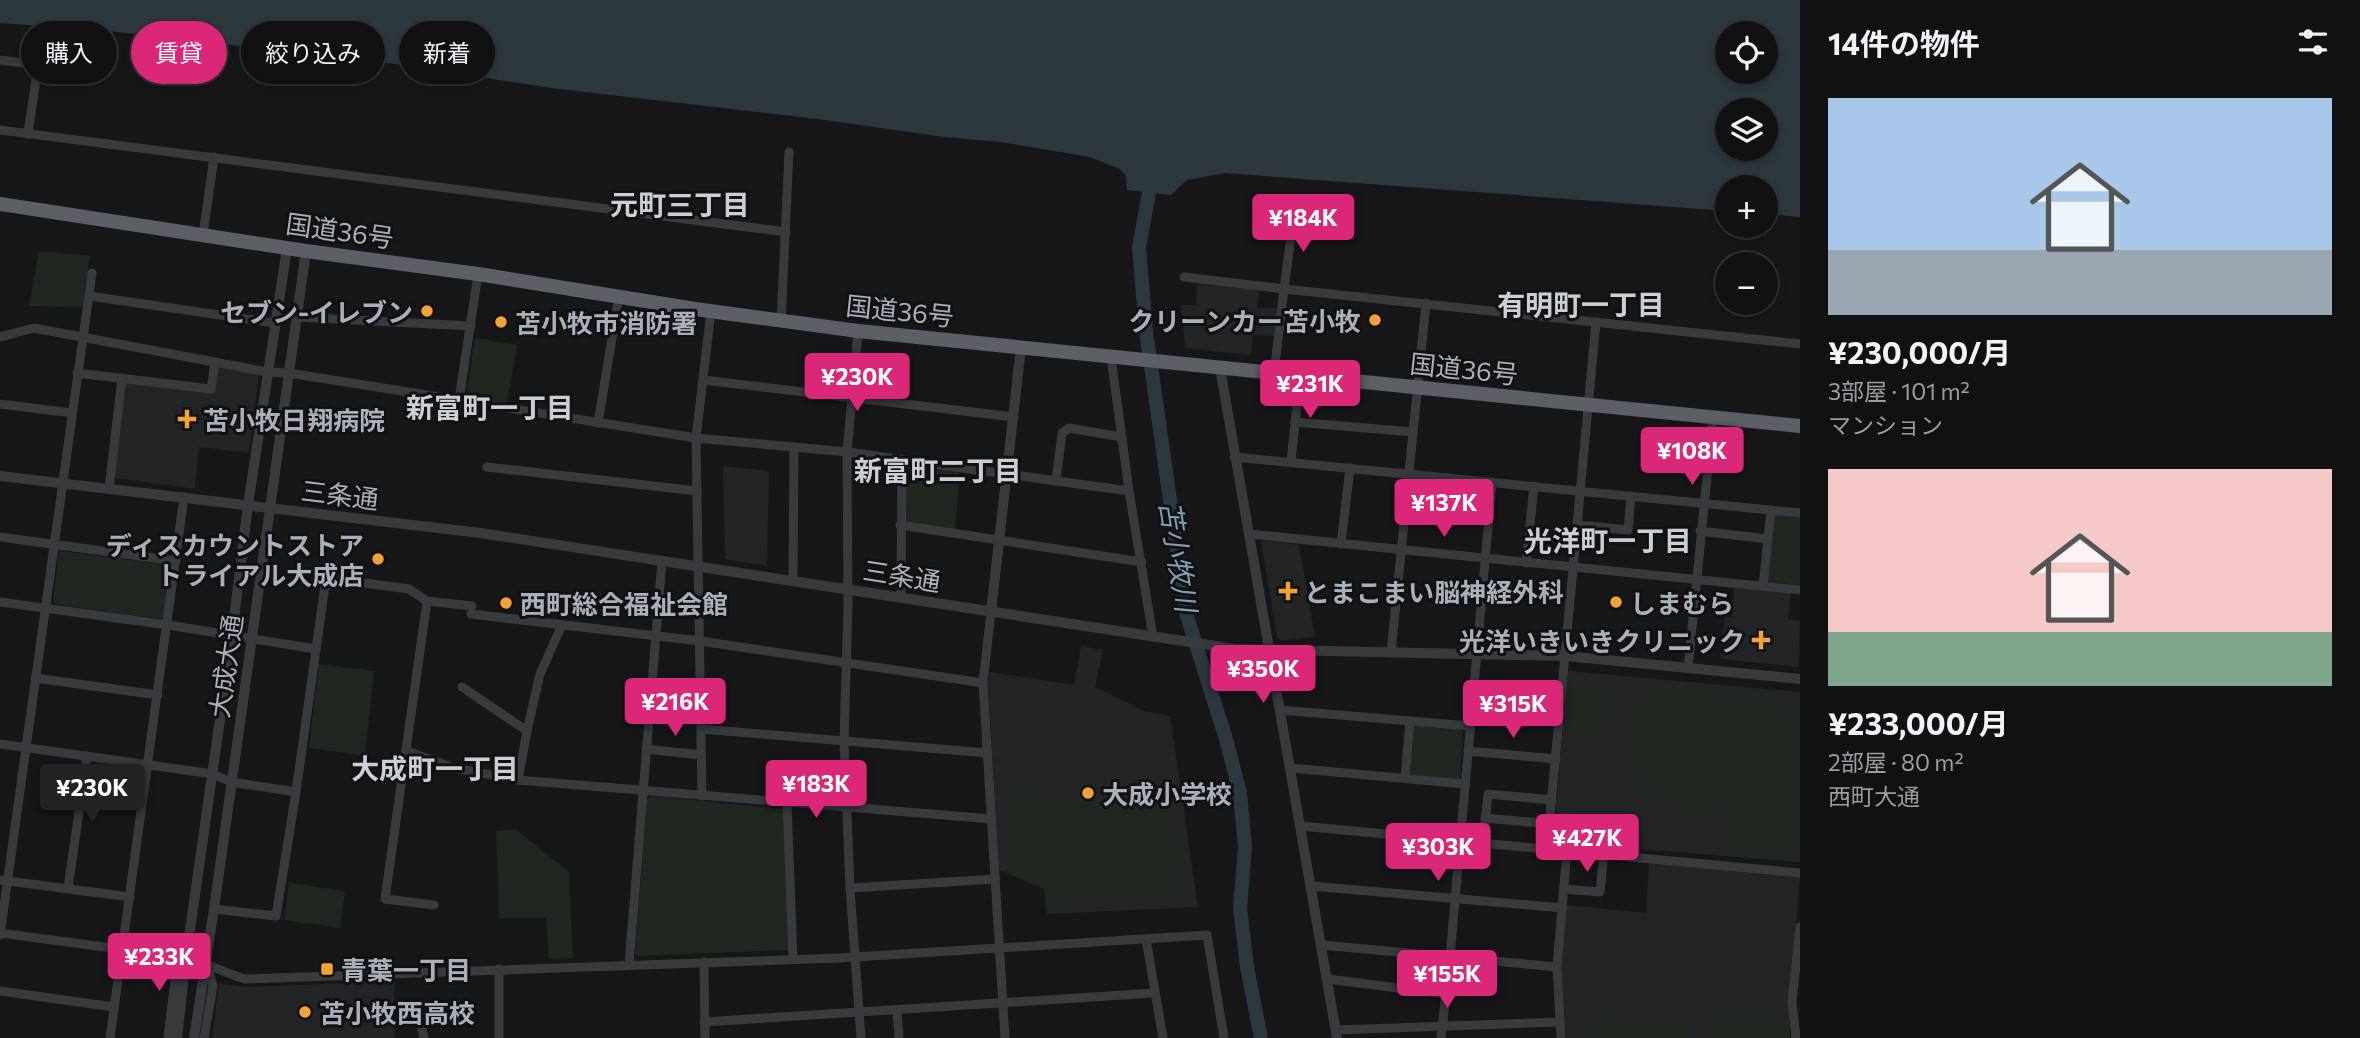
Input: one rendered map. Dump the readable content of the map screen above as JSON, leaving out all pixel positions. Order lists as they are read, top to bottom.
{
  "streets": {
    "highway": ["国道36号"],
    "street": ["三条通", "大成大通"]
  },
  "crossings": [
    ["国道36号", "大成大通"],
    ["三条通", "大成大通"]
  ],
  "districts": [
    "元町三丁目",
    "有明町一丁目",
    "新富町一丁目",
    "新富町二丁目",
    "光洋町一丁目",
    "大成町一丁目"
  ],
  "water": ["苫小牧川"],
  "places": {
    "other": [
      "セブン-イレブン",
      "クリーンカー苫小牧",
      "苫小牧市消防署",
      "ディスカウントストア トライアル大成店",
      "しまむら",
      "西町総合福祉会館",
      "大成小学校",
      "苫小牧西高校"
    ],
    "health": ["苫小牧日翔病院", "とまこまい脳神経外科", "光洋いきいきクリニック"],
    "transit": ["青葉一丁目"]
  },
  "page": {
    "heading": "14件の物件",
    "map_buttons": ["+", "−"],
    "chip": [
      "購入",
      "賃貸",
      "絞り込み",
      "新着"
    ],
    "list": [
      {
        "name": "¥230,000/月",
        "note": "3部屋 · 101 m² · マンション"
      },
      {
        "name": "¥233,000/月",
        "note": "2部屋 · 80 m² · 西町大通"
      }
    ],
    "price": [
      "¥184K",
      "¥230K",
      "¥231K",
      "¥108K",
      "¥137K",
      "¥350K",
      "¥216K",
      "¥315K",
      "¥183K",
      "¥230K",
      "¥427K",
      "¥303K",
      "¥233K",
      "¥155K"
    ]
  }
}
